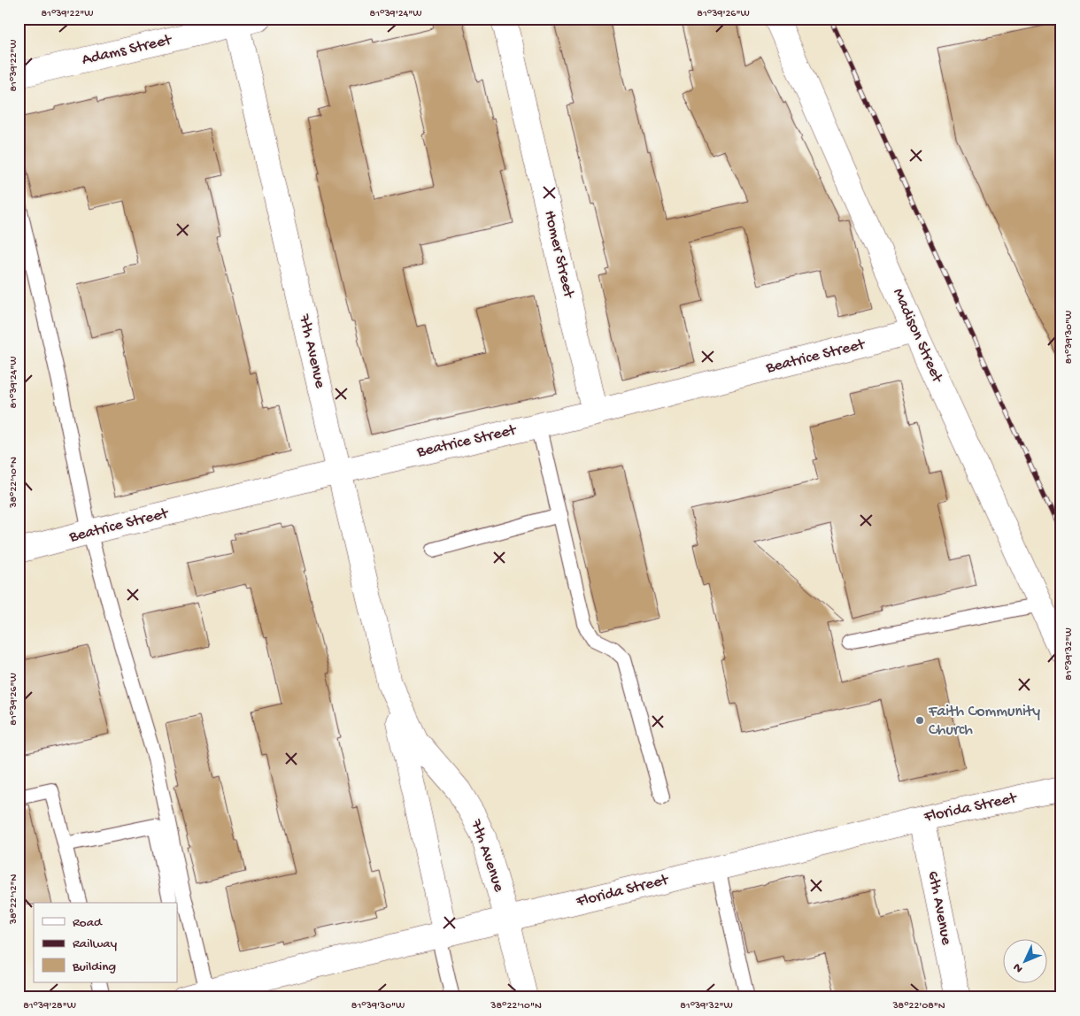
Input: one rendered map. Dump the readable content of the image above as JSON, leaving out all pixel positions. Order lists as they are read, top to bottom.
{
  "streets": {
    "street": [
      "Adams Street",
      "Homer Street",
      "Madison Street",
      "7th Avenue",
      "Beatrice Street",
      "Florida Street",
      "6th Avenue"
    ]
  },
  "crossings": [
    ["Adams Street", "7th Avenue"],
    ["Homer Street", "Beatrice Street"],
    ["Madison Street", "Beatrice Street"],
    ["7th Avenue", "Beatrice Street"],
    ["7th Avenue", "Florida Street"],
    ["Florida Street", "6th Avenue"]
  ],
  "places": ["Faith Community Church"],
  "legend": ["Road", "Railway", "Building"],
  "north": "bottom left",
  "coordinates": [
    "81°39'22\"W",
    "81°39'24\"W",
    "81°39'26\"W",
    "81°39'30\"W",
    "38°22'10\"N",
    "81°39'32\"W",
    "38°22'12\"N",
    "81°39'28\"W",
    "38°22'08\"N"
  ]
}
